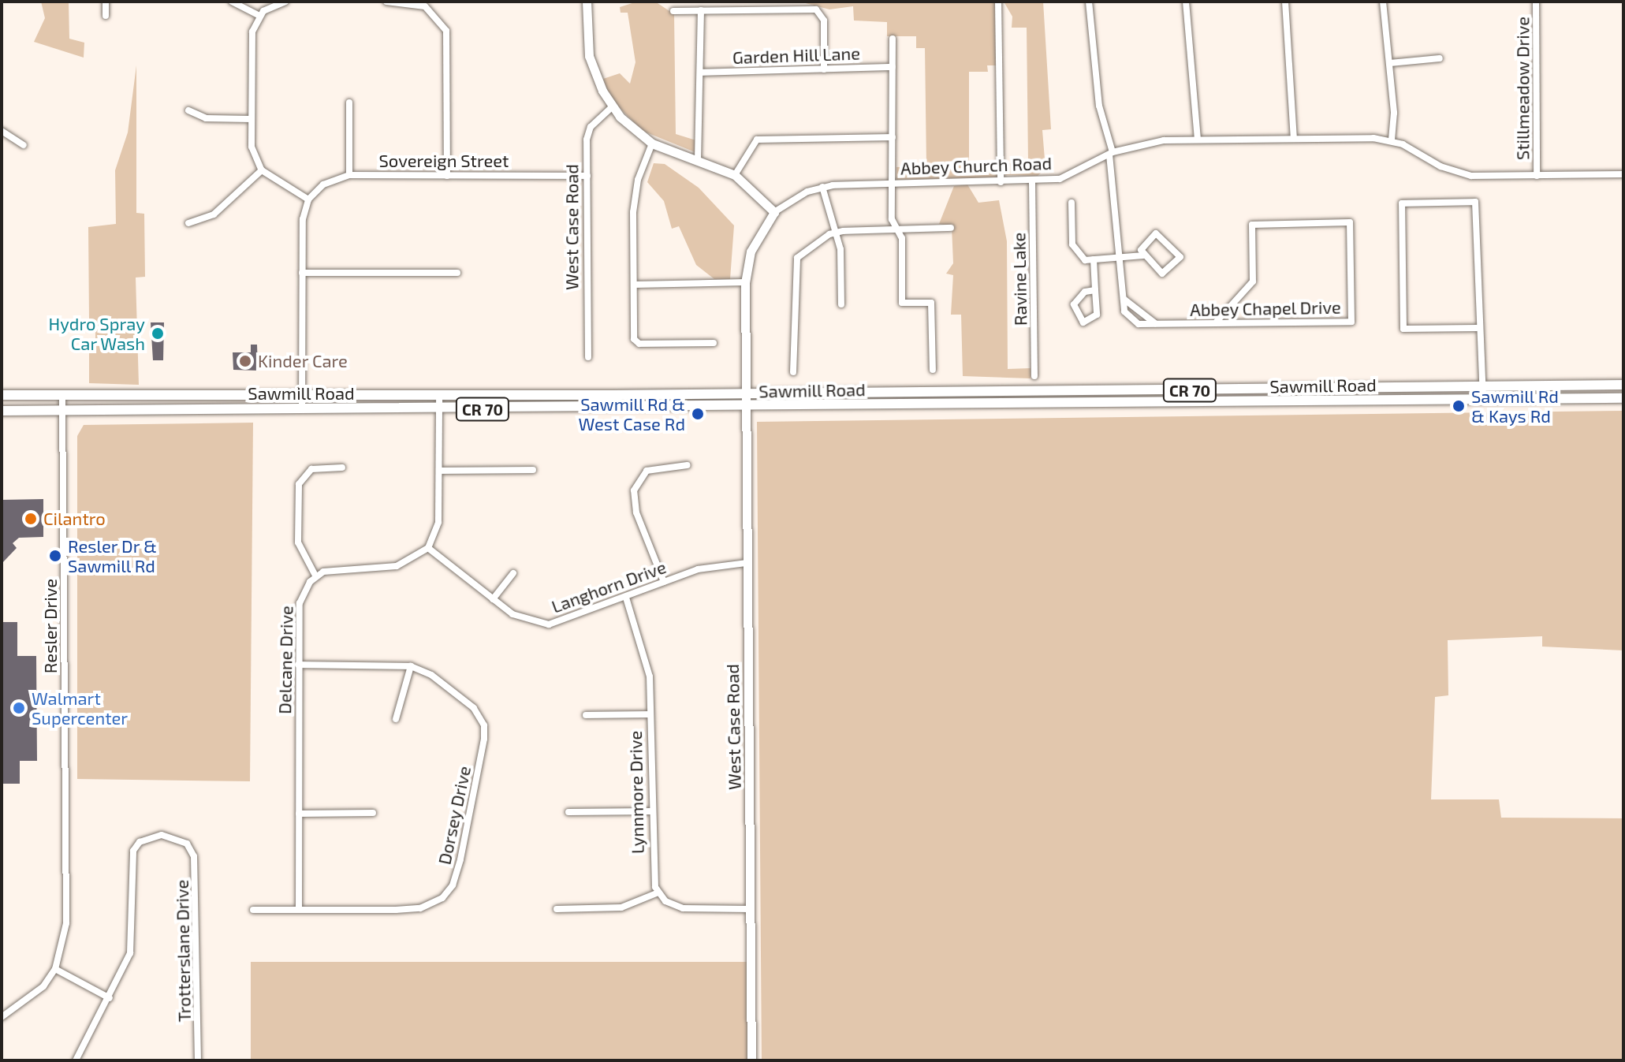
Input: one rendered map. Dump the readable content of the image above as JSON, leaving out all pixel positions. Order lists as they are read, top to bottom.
{
  "streets": {
    "main road": ["West Case Road", "Sawmill Road", "CR 70"],
    "street": [
      "Garden Hill Lane",
      "Stillmeadow Drive",
      "Sovereign Street",
      "Abbey Church Road",
      "Ravine Lake",
      "Abbey Chapel Drive",
      "Langhorn Drive",
      "Resler Drive",
      "Delcane Drive",
      "Lynnmore Drive",
      "Dorsey Drive",
      "Trotterslane Drive"
    ]
  },
  "crossings": [
    ["Stillmeadow Drive", "Abbey Church Road"],
    ["Sovereign Street", "West Case Road"],
    ["Abbey Church Road", "Ravine Lake"],
    ["Abbey Church Road", "Abbey Chapel Drive"],
    ["West Case Road", "Sawmill Road"],
    ["West Case Road", "Langhorn Drive"],
    ["Sawmill Road", "Resler Drive"],
    ["Langhorn Drive", "Lynnmore Drive"],
    ["Delcane Drive", "Dorsey Drive"]
  ],
  "places": [
    "Hydro Spray Car Wash",
    "Kinder Care",
    "Sawmill Rd & Kays Rd",
    "Sawmill Rd & West Case Rd",
    "Cilantro",
    "Resler Dr & Sawmill Rd",
    "Walmart Supercenter"
  ]
}
